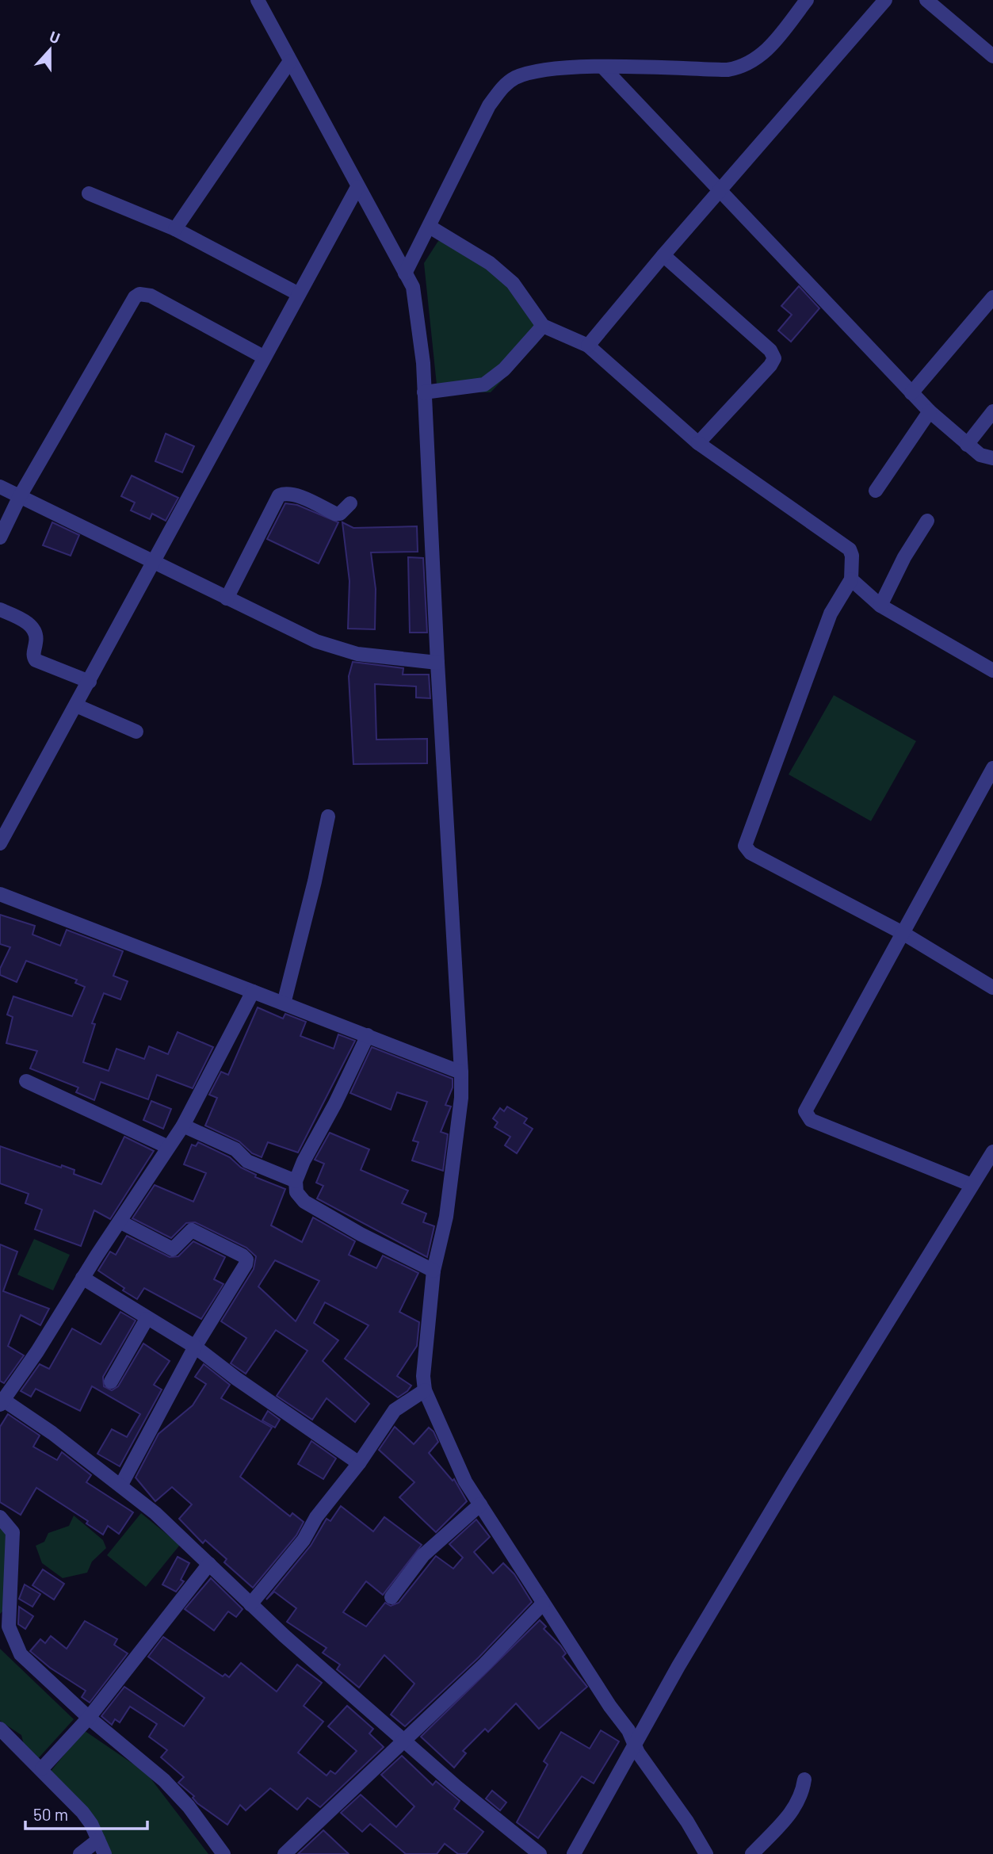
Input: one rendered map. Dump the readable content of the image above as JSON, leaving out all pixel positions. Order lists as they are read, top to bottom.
{
  "scale_bar": "50 m",
  "north": "top"
}
